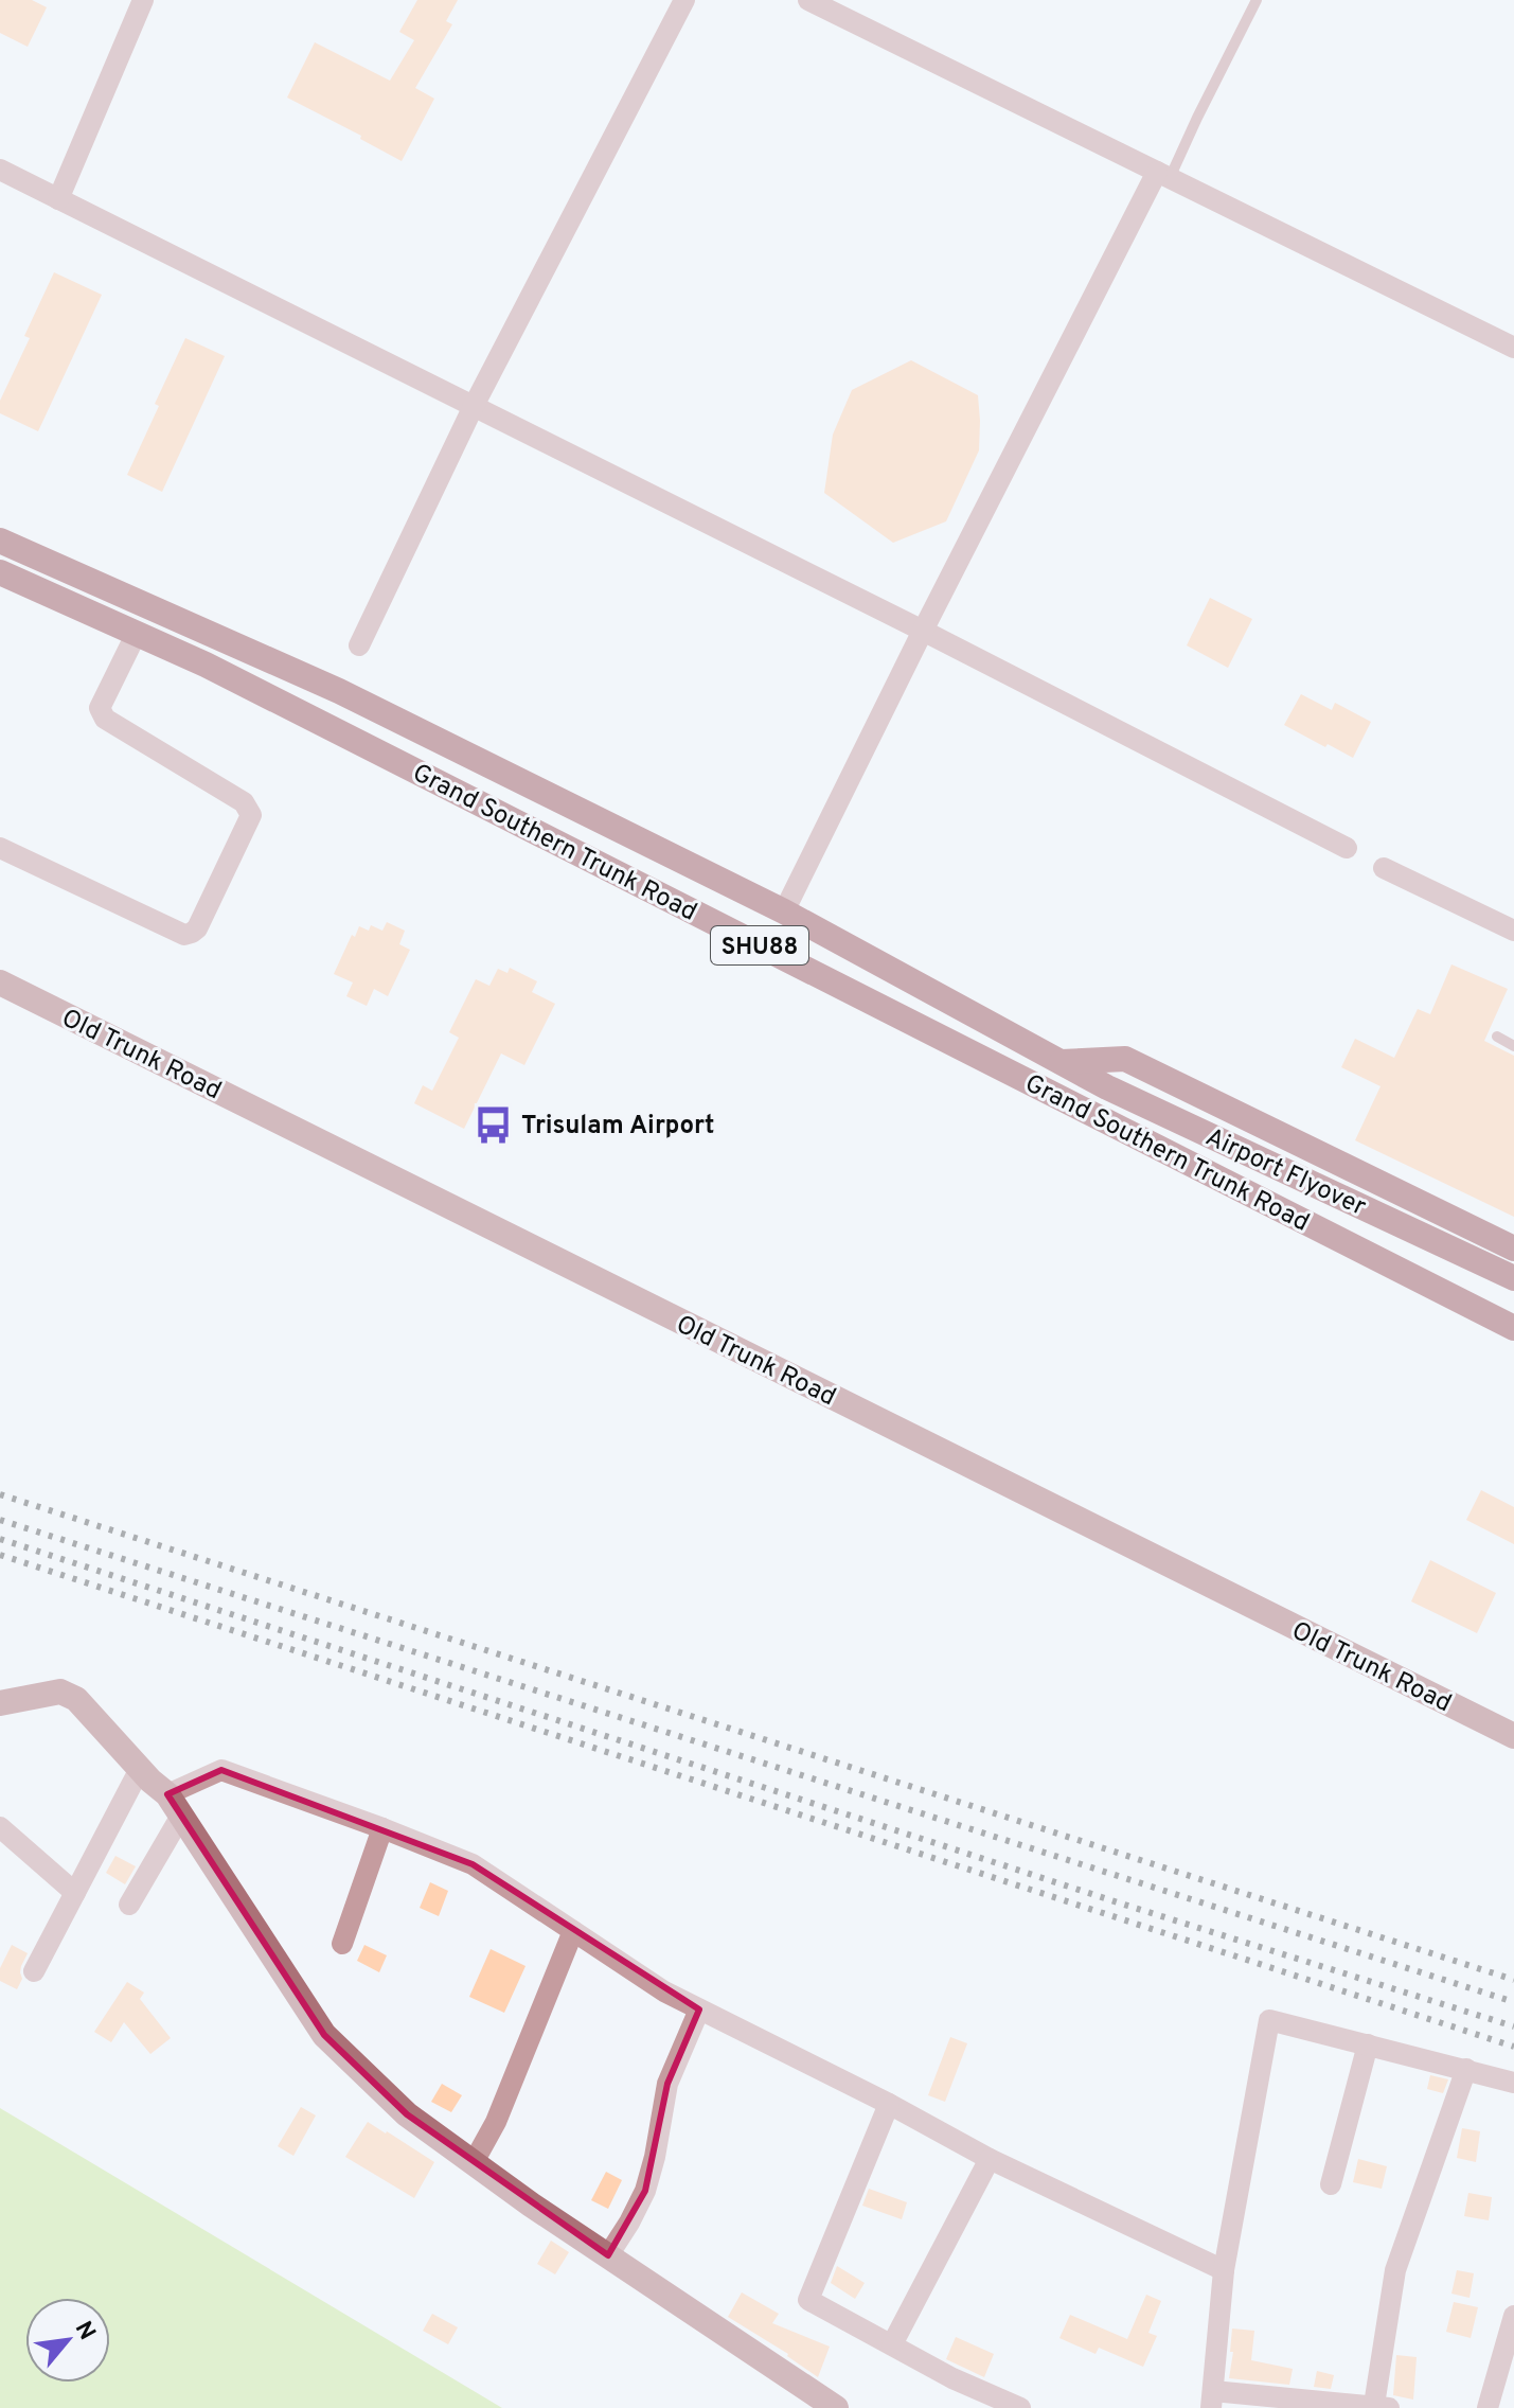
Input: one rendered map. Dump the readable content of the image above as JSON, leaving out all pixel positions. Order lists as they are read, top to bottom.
{
  "streets": {
    "main road": ["Grand Southern Trunk Road", "SHU88", "Airport Flyover"],
    "street": ["Old Trunk Road"]
  },
  "crossings": [
    ["Grand Southern Trunk Road", "Airport Flyover"]
  ],
  "places": {
    "bus stop": ["Trisulam Airport"]
  },
  "north": "top right"
}
